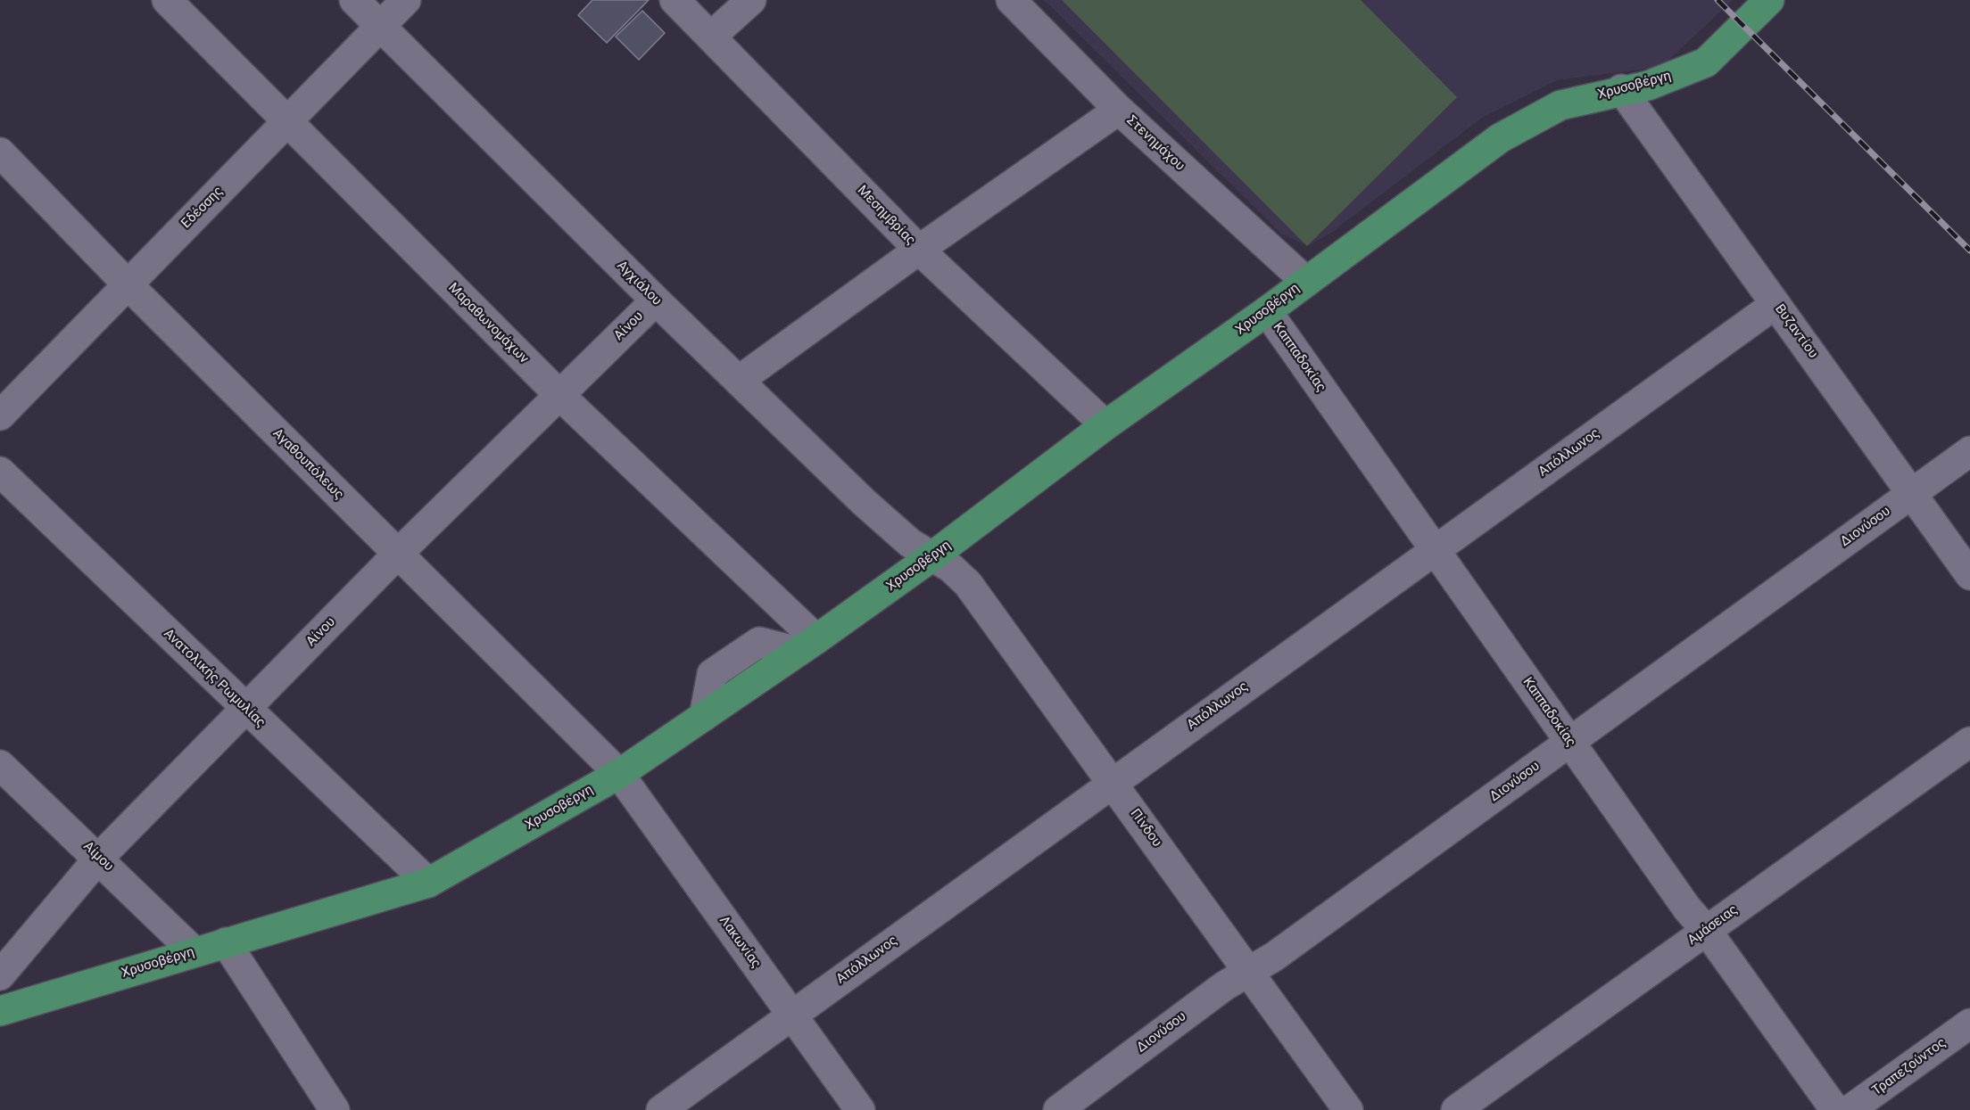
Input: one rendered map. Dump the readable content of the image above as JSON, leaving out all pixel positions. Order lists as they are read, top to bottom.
{
  "streets": {
    "main road": ["Χρυσοβέργη"],
    "street": [
      "Στενημάχου",
      "Εδέσσης",
      "Μεσημβρίας",
      "Αγχιάλου",
      "Μαραθωνομάχων",
      "Αίνου",
      "Βυζαντίου",
      "Καππαδοκίας",
      "Απόλλωνος",
      "Αγαθουπόλεως",
      "Διονύσου",
      "Ανατολικής Ρωμυλίας",
      "Πίνδου",
      "Αίμου",
      "Αμάσειας",
      "Λακωνίας",
      "Τραπεζούντος"
    ]
  },
  "crossings": [
    ["Χρυσοβέργη", "Στενημάχου"],
    ["Χρυσοβέργη", "Μεσημβρίας"],
    ["Χρυσοβέργη", "Αγχιάλου"],
    ["Χρυσοβέργη", "Μαραθωνομάχων"],
    ["Χρυσοβέργη", "Βυζαντίου"],
    ["Χρυσοβέργη", "Καππαδοκίας"],
    ["Χρυσοβέργη", "Αγαθουπόλεως"],
    ["Χρυσοβέργη", "Ανατολικής Ρωμυλίας"],
    ["Χρυσοβέργη", "Πίνδου"],
    ["Χρυσοβέργη", "Αίμου"],
    ["Χρυσοβέργη", "Λακωνίας"],
    ["Εδέσσης", "Αγχιάλου"],
    ["Εδέσσης", "Μαραθωνομάχων"],
    ["Εδέσσης", "Αγαθουπόλεως"],
    ["Αγχιάλου", "Αίνου"],
    ["Αγχιάλου", "Πίνδου"],
    ["Μαραθωνομάχων", "Αίνου"],
    ["Αίνου", "Αγαθουπόλεως"],
    ["Αίνου", "Ανατολικής Ρωμυλίας"],
    ["Αίνου", "Αίμου"],
    ["Βυζαντίου", "Απόλλωνος"],
    ["Βυζαντίου", "Διονύσου"],
    ["Καππαδοκίας", "Απόλλωνος"],
    ["Καππαδοκίας", "Διονύσου"],
    ["Καππαδοκίας", "Αμάσειας"],
    ["Απόλλωνος", "Πίνδου"],
    ["Απόλλωνος", "Λακωνίας"],
    ["Αγαθουπόλεως", "Λακωνίας"],
    ["Διονύσου", "Πίνδου"]
  ]
}
